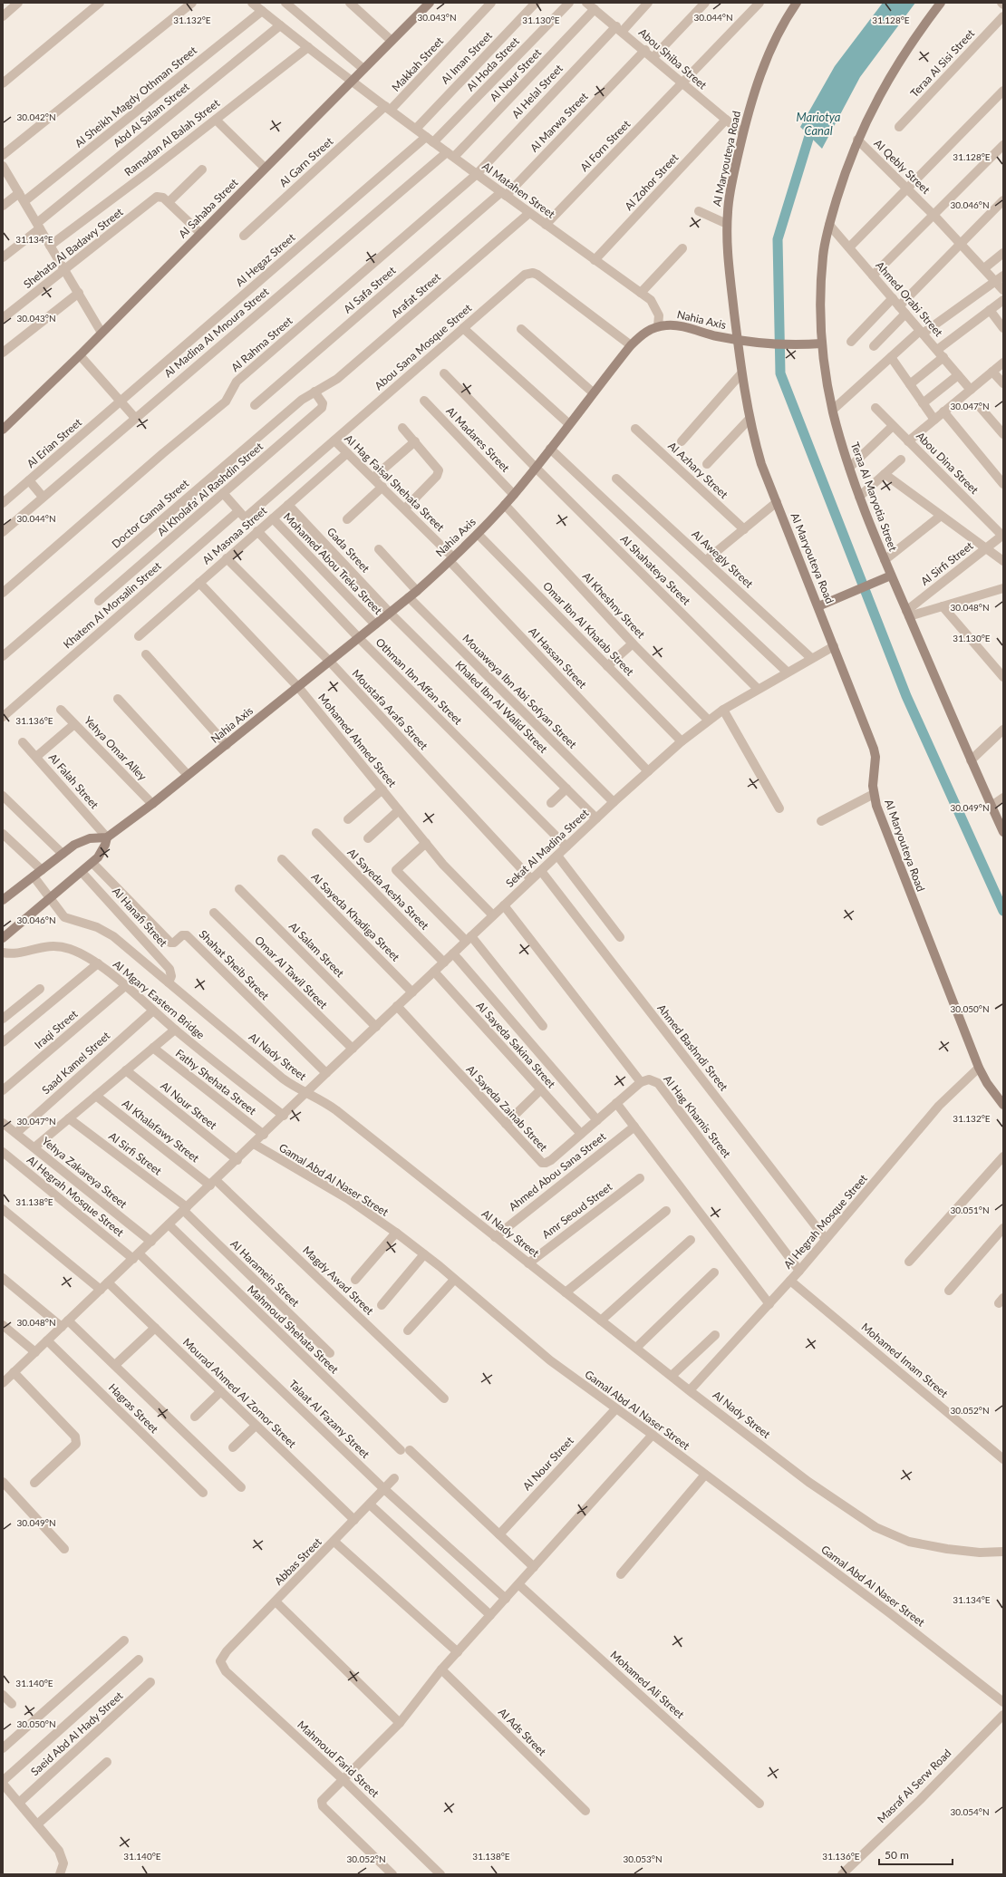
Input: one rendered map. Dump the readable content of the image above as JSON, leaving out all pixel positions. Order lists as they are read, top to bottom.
{
  "streets": {
    "main road": [
      "Al Maryouteya Road",
      "Al Sahaba Street",
      "Nahia Axis",
      "Teraa Al Maryotia Street"
    ],
    "street": [
      "Al Iman Street",
      "Abou Shiba Street",
      "Teraa Al Sisi Street",
      "Makkah Street",
      "Al Hoda Street",
      "Al Nour Street",
      "Al Helal Street",
      "Al Sheikh Magdy Othman Street",
      "Abd Al Salam Street",
      "Al Marwa Street",
      "Ramadan Al Balah Street",
      "Al Forn Street",
      "Al Garn Street",
      "Al Qebly Street",
      "Al Zohor Street",
      "Al Matahen Street",
      "Shehata Al Badawy Street",
      "Al Hegaz Street",
      "Al Safa Street",
      "Arafat Street",
      "Ahmed Orabi Street",
      "Al Madina Al Mnoura Street",
      "Al Rahma Street",
      "Abou Sana Mosque Street",
      "Al Madares Street",
      "Al Erian Street",
      "Abou Dina Street",
      "Al Azhary Street",
      "Al Hag Faisal Shehata Street",
      "Al Kholafa' Al Rashdin Street",
      "Doctor Gamal Street",
      "Al Masnaa Street",
      "Gada Street",
      "Al Awegly Street",
      "Mohamed Abou Treka Street",
      "Al Sirfi Street",
      "Al Shahateya Street",
      "Khatem Al Morsalin Street",
      "Al Kheshny Street",
      "Omar Ibn Al Khatab Street",
      "Al Hassan Street",
      "Othman Ibn Affan Street",
      "Mouaweya Ibn Abi Sofyan Street",
      "Khaled Ibn Al Walid Street",
      "Moustafa Arafa Street",
      "Mohamed Ahmed Street",
      "Yehya Omar Alley",
      "Al Falah Street",
      "Sekat Al Madina Street",
      "Al Sayeda Aesha Street",
      "Al Hanafi Street",
      "Al Sayeda Khadiga Street",
      "Al Salam Street",
      "Shahat Sheib Street",
      "Omar Al Tawil Street",
      "Al Mgary Eastern Bridge",
      "Iraqi Street",
      "Al Sayeda Sakina Street",
      "Ahmed Bashndi Street",
      "Al Nady Street",
      "Saad Kamel Street",
      "Fathy Shehata Street",
      "Al Sayeda Zainab Street",
      "Al Hag Khamis Street",
      "Al Khalafawy Street",
      "Ahmed Abou Sana Street",
      "Yehya Zakareya Street",
      "Gamal Abd Al Naser Street",
      "Al Hegrah Mosque Street",
      "Amr Seoud Street",
      "Al Haramein Street",
      "Magdy Awad Street",
      "Mahmoud Shehata Street",
      "Mohamed Imam Street",
      "Mourad Ahmed Al Zomor Street",
      "Hagras Street",
      "Talaat Al Fazany Street",
      "Abbas Street",
      "Mohamed Ali Street",
      "Al Ads Street",
      "Saeid Abd Al Hady Street",
      "Mahmoud Farid Street",
      "Masraf Al Serw Road"
    ]
  },
  "crossings": [
    ["Al Iman Street", "Al Matahen Street"],
    ["Abou Shiba Street", "Al Nour Street"],
    ["Abou Shiba Street", "Al Helal Street"],
    ["Abou Shiba Street", "Al Marwa Street"],
    ["Abou Shiba Street", "Al Forn Street"],
    ["Abou Shiba Street", "Al Maryouteya Road"],
    ["Abou Shiba Street", "Al Zohor Street"],
    ["Makkah Street", "Al Garn Street"],
    ["Makkah Street", "Al Matahen Street"],
    ["Al Hoda Street", "Al Matahen Street"],
    ["Al Hoda Street", "Al Hegaz Street"],
    ["Al Nour Street", "Al Matahen Street"],
    ["Al Nour Street", "Al Madina Al Mnoura Street"],
    ["Al Nour Street", "Gamal Abd Al Naser Street"],
    ["Al Nour Street", "Mahmoud Shehata Street"],
    ["Al Helal Street", "Al Matahen Street"],
    ["Al Helal Street", "Al Rahma Street"],
    ["Al Sheikh Magdy Othman Street", "Al Matahen Street"],
    ["Abd Al Salam Street", "Al Matahen Street"],
    ["Al Marwa Street", "Al Matahen Street"],
    ["Al Marwa Street", "Al Safa Street"],
    ["Ramadan Al Balah Street", "Al Matahen Street"],
    ["Al Forn Street", "Al Matahen Street"],
    ["Al Maryouteya Road", "Nahia Axis"],
    ["Al Maryouteya Road", "Sekat Al Madina Street"],
    ["Al Maryouteya Road", "Al Hegrah Mosque Street"],
    ["Al Garn Street", "Al Matahen Street"],
    ["Al Qebly Street", "Teraa Al Maryotia Street"],
    ["Al Zohor Street", "Al Matahen Street"],
    ["Al Matahen Street", "Al Sahaba Street"],
    ["Al Matahen Street", "Al Hegaz Street"],
    ["Al Matahen Street", "Al Safa Street"],
    ["Al Matahen Street", "Arafat Street"],
    ["Al Matahen Street", "Nahia Axis"],
    ["Al Matahen Street", "Al Madina Al Mnoura Street"],
    ["Al Matahen Street", "Al Rahma Street"],
    ["Al Hegaz Street", "Al Erian Street"],
    ["Arafat Street", "Al Kholafa' Al Rashdin Street"],
    ["Arafat Street", "Doctor Gamal Street"],
    ["Ahmed Orabi Street", "Teraa Al Maryotia Street"],
    ["Nahia Axis", "Abou Sana Mosque Street"],
    ["Nahia Axis", "Al Madares Street"],
    ["Nahia Axis", "Al Hag Faisal Shehata Street"],
    ["Nahia Axis", "Teraa Al Maryotia Street"],
    ["Nahia Axis", "Gada Street"],
    ["Nahia Axis", "Mohamed Abou Treka Street"],
    ["Nahia Axis", "Al Shahateya Street"],
    ["Nahia Axis", "Al Kheshny Street"],
    ["Nahia Axis", "Omar Ibn Al Khatab Street"],
    ["Nahia Axis", "Al Hassan Street"],
    ["Nahia Axis", "Othman Ibn Affan Street"],
    ["Nahia Axis", "Mouaweya Ibn Abi Sofyan Street"],
    ["Nahia Axis", "Khaled Ibn Al Walid Street"],
    ["Nahia Axis", "Moustafa Arafa Street"],
    ["Nahia Axis", "Mohamed Ahmed Street"],
    ["Nahia Axis", "Yehya Omar Alley"],
    ["Nahia Axis", "Al Falah Street"],
    ["Abou Sana Mosque Street", "Al Hag Faisal Shehata Street"],
    ["Abou Sana Mosque Street", "Khatem Al Morsalin Street"],
    ["Abou Dina Street", "Al Sirfi Street"],
    ["Al Hag Faisal Shehata Street", "Al Masnaa Street"],
    ["Al Hag Faisal Shehata Street", "Al Hassan Street"],
    ["Al Kholafa' Al Rashdin Street", "Doctor Gamal Street"],
    ["Teraa Al Maryotia Street", "Al Sirfi Street"],
    ["Al Masnaa Street", "Gada Street"],
    ["Al Masnaa Street", "Mohamed Abou Treka Street"],
    ["Al Masnaa Street", "Othman Ibn Affan Street"],
    ["Al Masnaa Street", "Moustafa Arafa Street"],
    ["Al Masnaa Street", "Mohamed Ahmed Street"],
    ["Gada Street", "Khaled Ibn Al Walid Street"],
    ["Al Awegly Street", "Sekat Al Madina Street"],
    ["Al Sirfi Street", "Al Haramein Street"],
    ["Al Shahateya Street", "Sekat Al Madina Street"],
    ["Al Kheshny Street", "Sekat Al Madina Street"],
    ["Omar Ibn Al Khatab Street", "Sekat Al Madina Street"],
    ["Al Hassan Street", "Sekat Al Madina Street"],
    ["Othman Ibn Affan Street", "Sekat Al Madina Street"],
    ["Mouaweya Ibn Abi Sofyan Street", "Sekat Al Madina Street"],
    ["Khaled Ibn Al Walid Street", "Sekat Al Madina Street"],
    ["Moustafa Arafa Street", "Sekat Al Madina Street"],
    ["Mohamed Ahmed Street", "Sekat Al Madina Street"],
    ["Sekat Al Madina Street", "Al Sayeda Aesha Street"],
    ["Sekat Al Madina Street", "Al Sayeda Khadiga Street"],
    ["Sekat Al Madina Street", "Al Salam Street"],
    ["Sekat Al Madina Street", "Shahat Sheib Street"],
    ["Sekat Al Madina Street", "Omar Al Tawil Street"],
    ["Sekat Al Madina Street", "Al Mgary Eastern Bridge"],
    ["Sekat Al Madina Street", "Al Sayeda Sakina Street"],
    ["Sekat Al Madina Street", "Ahmed Bashndi Street"],
    ["Sekat Al Madina Street", "Al Nady Street"],
    ["Sekat Al Madina Street", "Al Sayeda Zainab Street"],
    ["Al Hanafi Street", "Al Nady Street"],
    ["Al Mgary Eastern Bridge", "Iraqi Street"],
    ["Al Mgary Eastern Bridge", "Saad Kamel Street"],
    ["Al Sayeda Sakina Street", "Al Sayeda Zainab Street"],
    ["Ahmed Bashndi Street", "Al Hegrah Mosque Street"],
    ["Al Nady Street", "Ahmed Abou Sana Street"],
    ["Al Nady Street", "Al Hegrah Mosque Street"],
    ["Al Nady Street", "Amr Seoud Street"],
    ["Saad Kamel Street", "Yehya Zakareya Street"],
    ["Al Sayeda Zainab Street", "Al Hag Khamis Street"],
    ["Al Hag Khamis Street", "Al Hegrah Mosque Street"],
    ["Al Khalafawy Street", "Magdy Awad Street"],
    ["Al Hegrah Mosque Street", "Mohamed Imam Street"],
    ["Al Hegrah Mosque Street", "Talaat Al Fazany Street"],
    ["Mourad Ahmed Al Zomor Street", "Abbas Street"],
    ["Talaat Al Fazany Street", "Abbas Street"],
    ["Abbas Street", "Mahmoud Farid Street"]
  ],
  "water": ["Mariotya Canal"],
  "scale_bar": "50 m",
  "coordinates": [
    "30.043°N",
    "30.044°N",
    "31.132°E",
    "31.130°E",
    "31.128°E",
    "30.042°N",
    "30.046°N",
    "31.134°E",
    "30.047°N",
    "30.048°N",
    "31.136°E",
    "30.049°N",
    "30.050°N",
    "31.138°E",
    "30.051°N",
    "30.052°N",
    "31.140°E",
    "30.054°N",
    "30.053°N"
  ]
}
